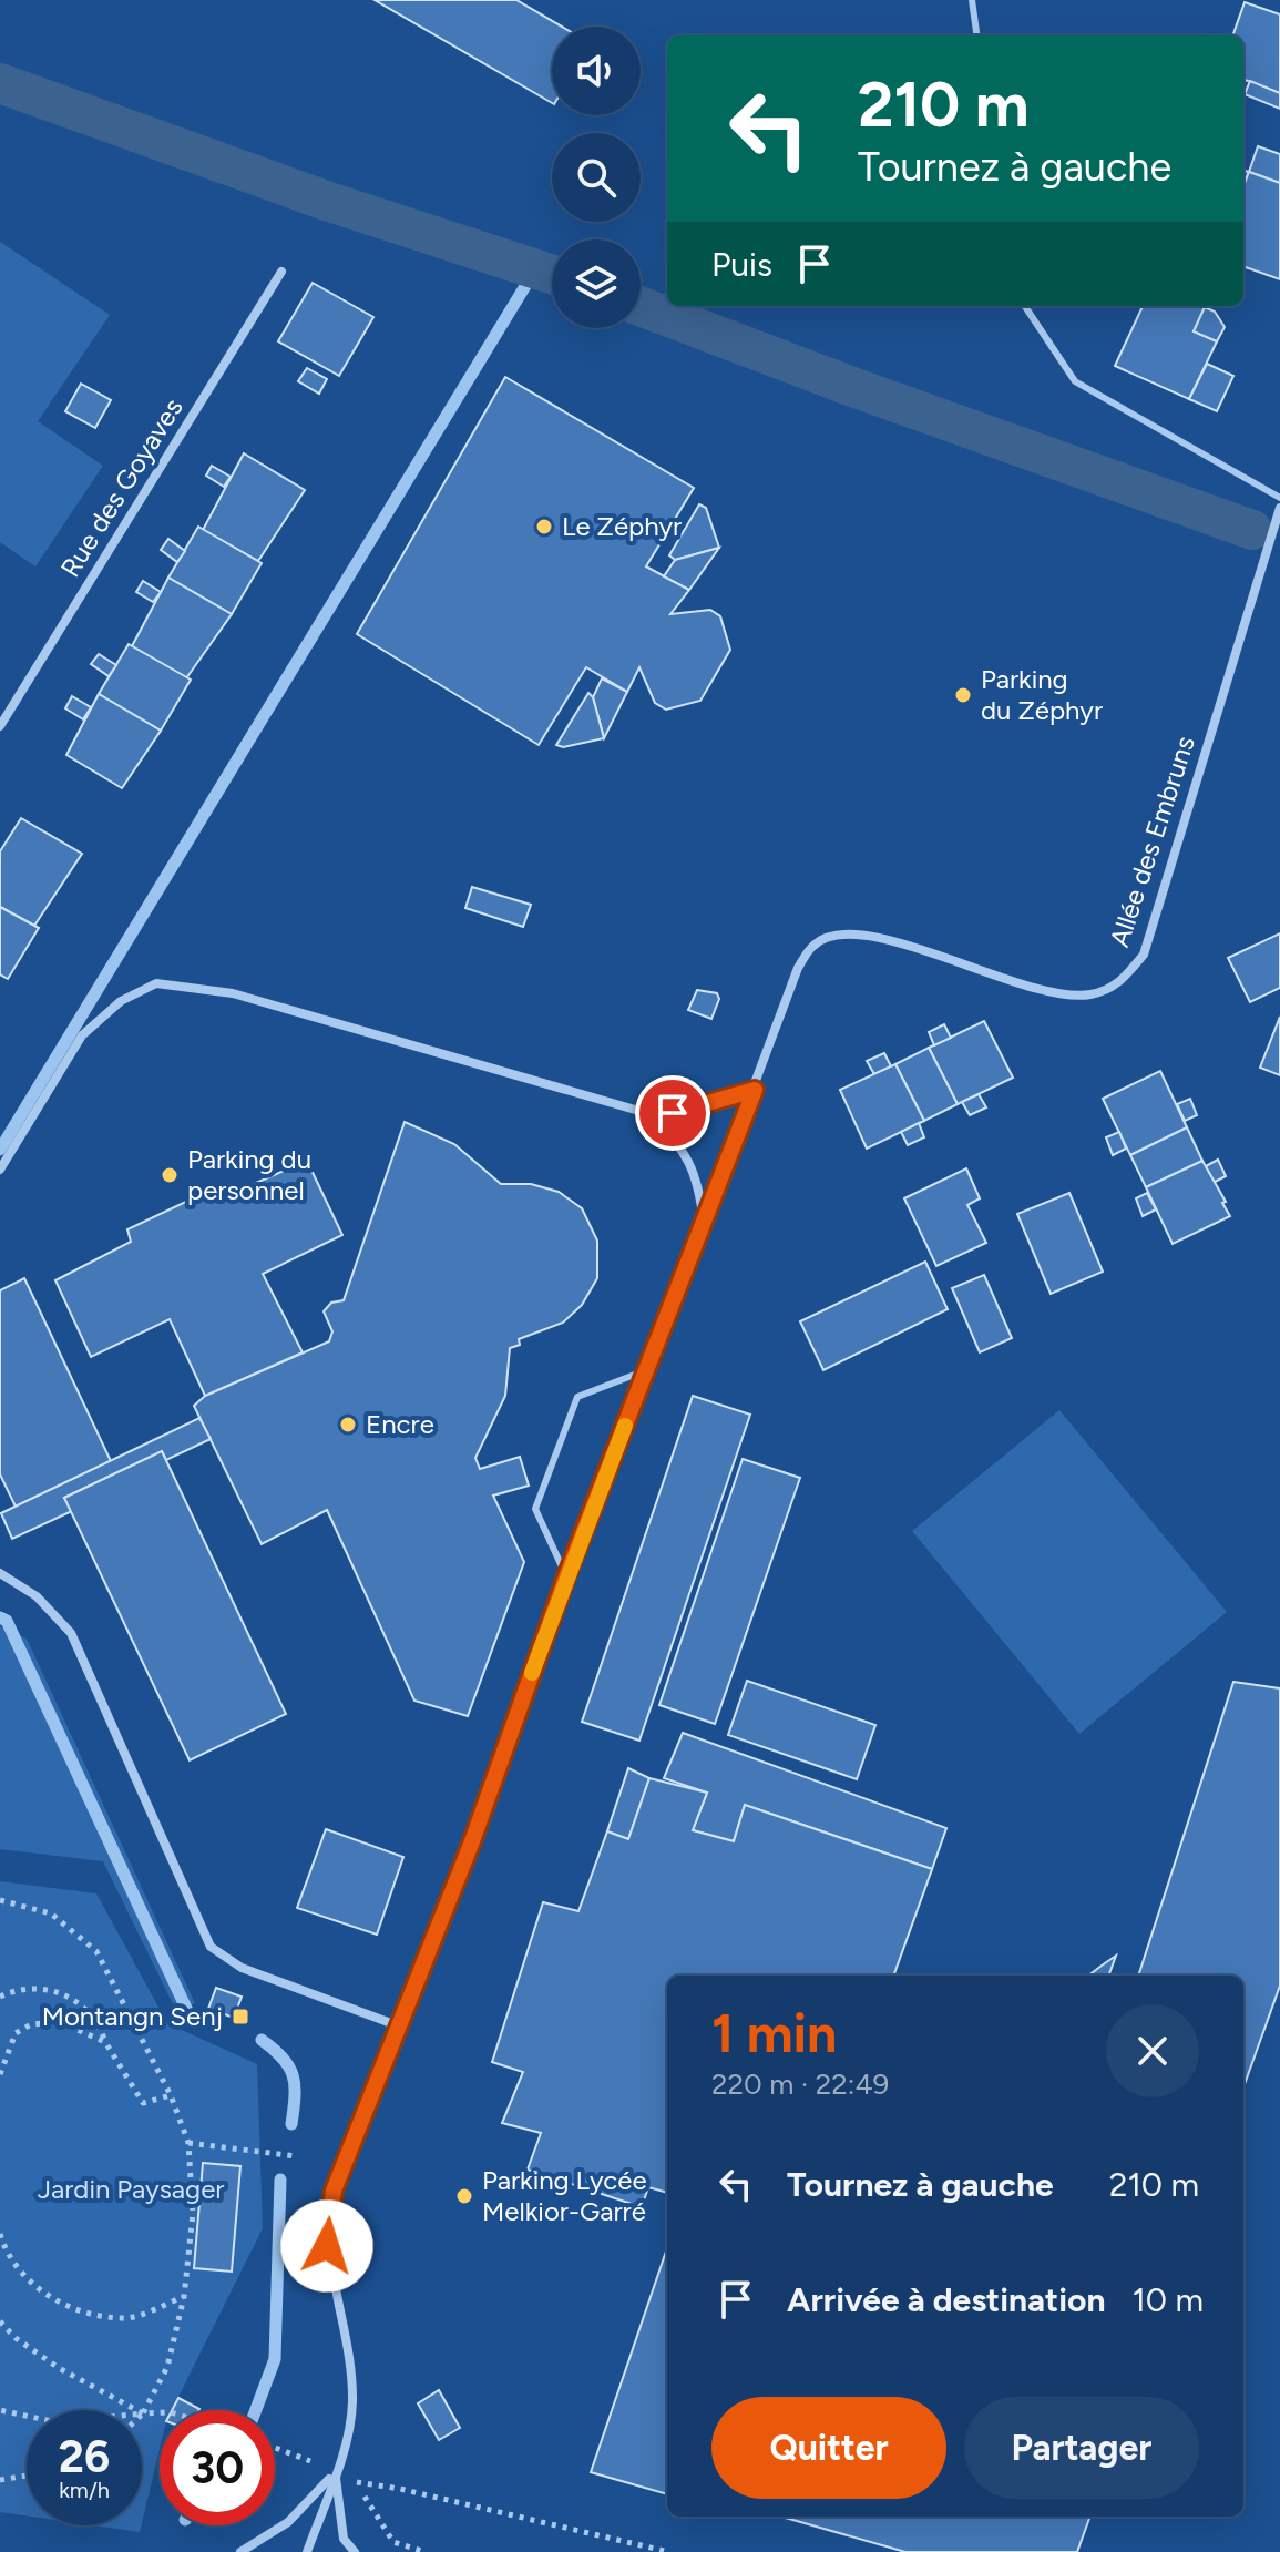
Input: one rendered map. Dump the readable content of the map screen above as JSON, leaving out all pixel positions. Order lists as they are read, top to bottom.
{
  "streets": {
    "street": ["Rue des Goyaves", "Allée des Embruns"]
  },
  "parks": ["Jardin Paysager"],
  "places": {
    "other": [
      "Le Zéphyr",
      "Parking du Zéphyr",
      "Parking du personnel",
      "Encre",
      "Parking Lycée Melkior-Garré"
    ],
    "transit": ["Montangn Senj"]
  },
  "page": {
    "turn": ["210 m", "Tournez à gauche"],
    "then": "Puis",
    "heading": ["1 min", "220 m · 22:49"],
    "list": [
      {
        "name": "Tournez à gauche",
        "value": "210 m"
      },
      {
        "name": "Arrivée à destination",
        "value": "10 m"
      }
    ],
    "buttons": ["Quitter", "Partager"],
    "speed": "26 km/h",
    "limit": "30"
  }
}
